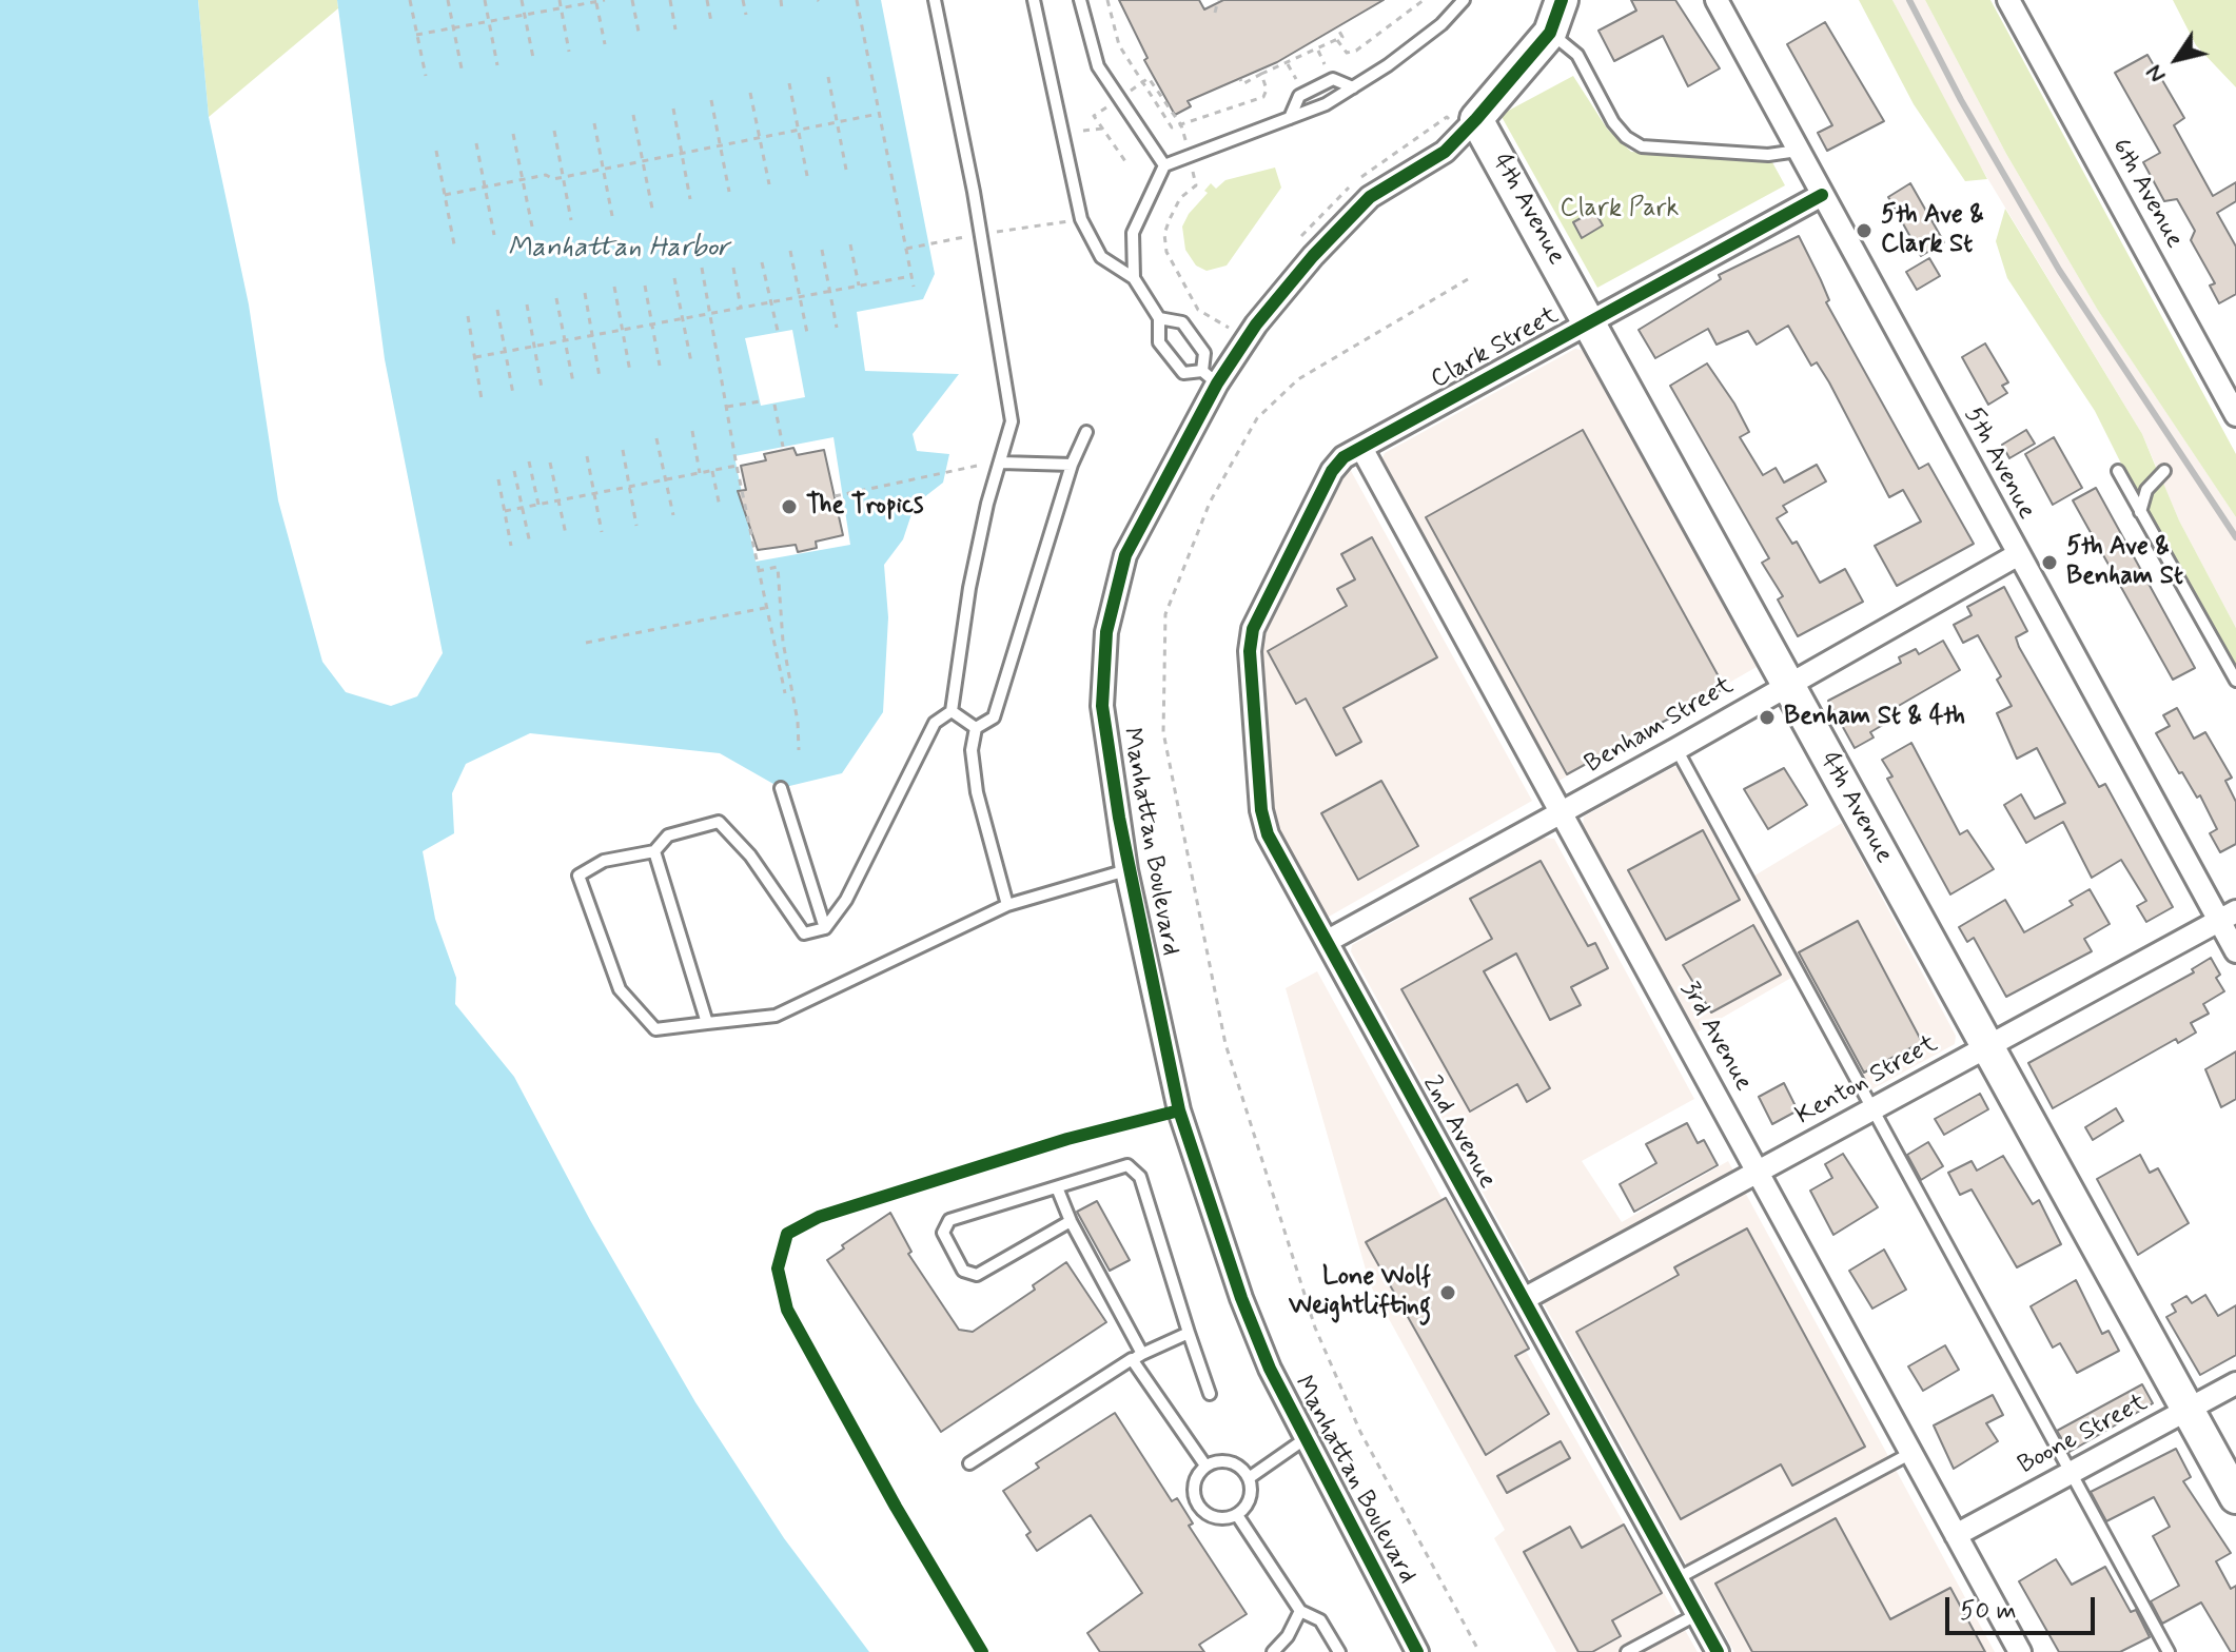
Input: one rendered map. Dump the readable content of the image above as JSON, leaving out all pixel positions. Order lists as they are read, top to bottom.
{
  "streets": {
    "street": [
      "6th Avenue",
      "4th Avenue",
      "Clark Street",
      "5th Avenue",
      "Benham Street",
      "Manhattan Boulevard",
      "3rd Avenue",
      "Kenton Street",
      "2nd Avenue",
      "Boone Street"
    ]
  },
  "crossings": [
    ["4th Avenue", "Clark Street"],
    ["4th Avenue", "Benham Street"],
    ["4th Avenue", "Manhattan Boulevard"],
    ["4th Avenue", "Kenton Street"],
    ["4th Avenue", "Boone Street"],
    ["Clark Street", "5th Avenue"],
    ["Clark Street", "3rd Avenue"],
    ["Clark Street", "2nd Avenue"],
    ["5th Avenue", "Benham Street"],
    ["5th Avenue", "Kenton Street"],
    ["Benham Street", "3rd Avenue"],
    ["Benham Street", "2nd Avenue"],
    ["3rd Avenue", "Kenton Street"],
    ["3rd Avenue", "Boone Street"],
    ["Kenton Street", "2nd Avenue"]
  ],
  "water": ["Manhattan Harbor"],
  "parks": ["Clark Park"],
  "places": [
    "5th Ave & Clark St",
    "The Tropics",
    "5th Ave & Benham St",
    "Benham St & 4th",
    "Lone Wolf Weightlifting"
  ],
  "scale_bar": "50 m",
  "north": "bottom left"
}
